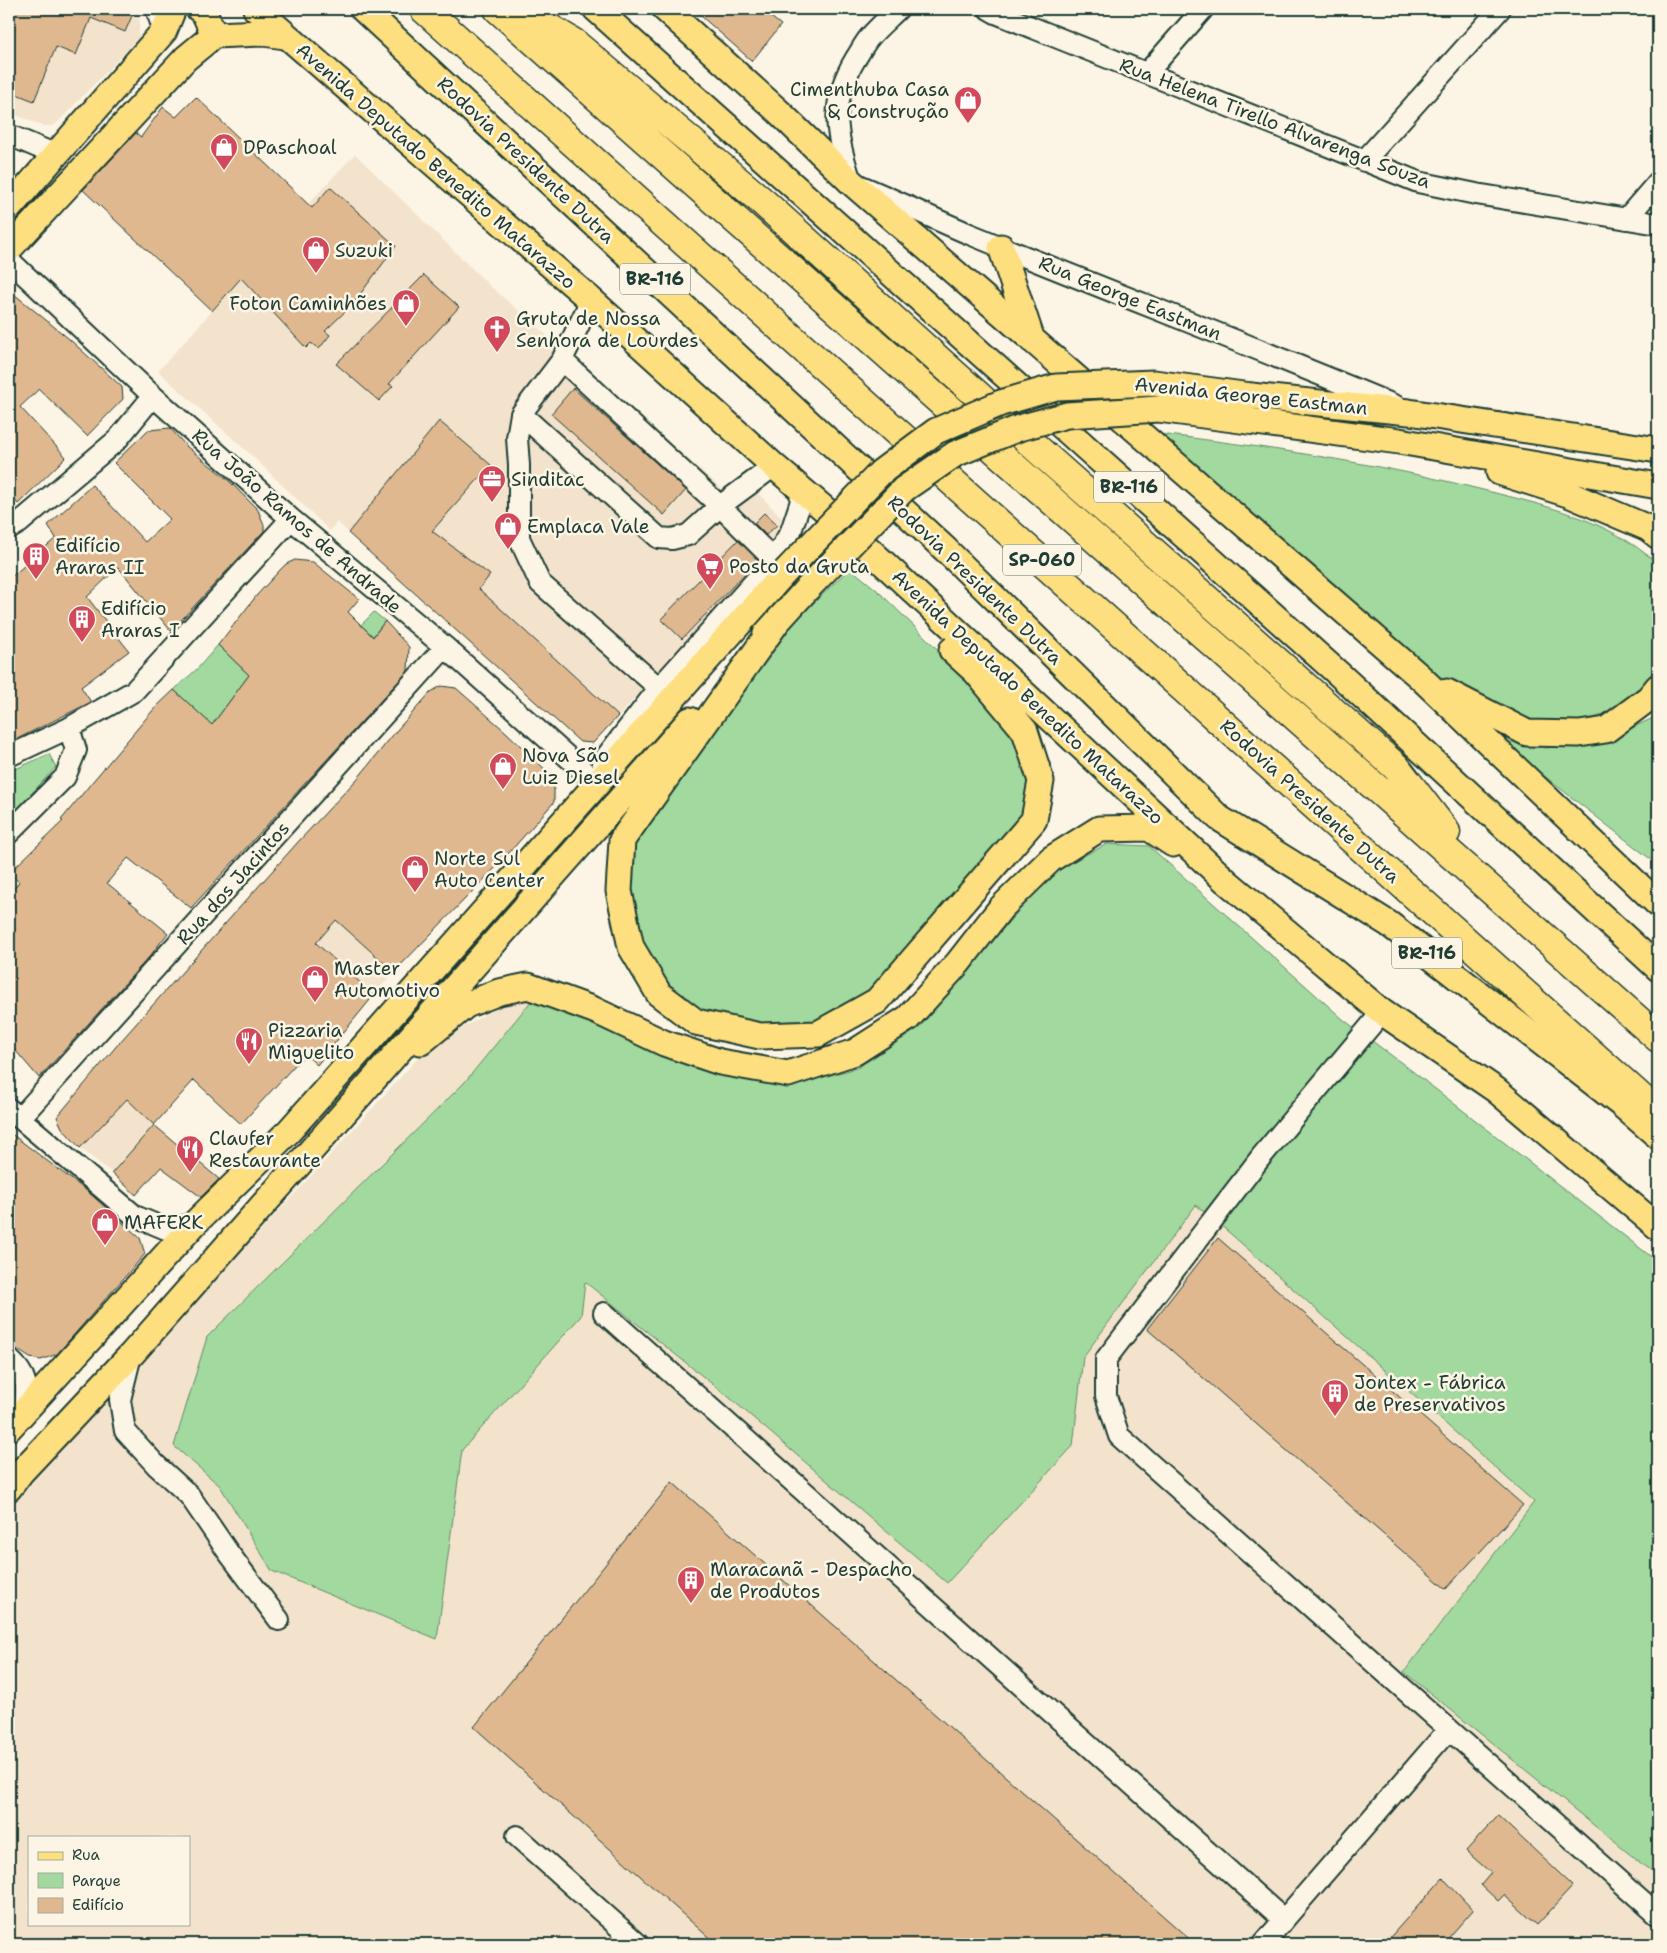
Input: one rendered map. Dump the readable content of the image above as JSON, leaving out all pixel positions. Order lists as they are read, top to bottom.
{
  "streets": {
    "highway": ["Rodovia Presidente Dutra", "SP-060"],
    "main road": ["Avenida Deputado Benedito Matarazzo", "BR-116", "Avenida George Eastman"],
    "street": [
      "Rua Helena Tirello Alvarenga Souza",
      "Rua George Eastman",
      "Rua João Ramos de Andrade",
      "Rua dos Jacintos"
    ]
  },
  "crossings": [
    ["Rua George Eastman", "Avenida George Eastman"],
    ["Rua João Ramos de Andrade", "Rua dos Jacintos"]
  ],
  "places": {
    "shop": [
      "Cimenthuba Casa & Construção",
      "DPaschoal",
      "Suzuki",
      "Foton Caminhões",
      "Emplaca Vale",
      "Nova São Luiz Diesel",
      "Norte Sul Auto Center",
      "Master Automotivo",
      "MAFERK"
    ],
    "church": ["Gruta de Nossa Senhora de Lourdes"],
    "office": ["Sinditac"],
    "building": [
      "Edifício Araras II",
      "Edifício Araras I",
      "Jontex - Fábrica de Preservativos",
      "Maracanã - Despacho de Produtos"
    ],
    "supermarket": ["Posto da Gruta"],
    "restaurant": ["Pizzaria Miguelito", "Claufer Restaurante"]
  },
  "legend": ["Rua", "Parque", "Edifício"]
}
